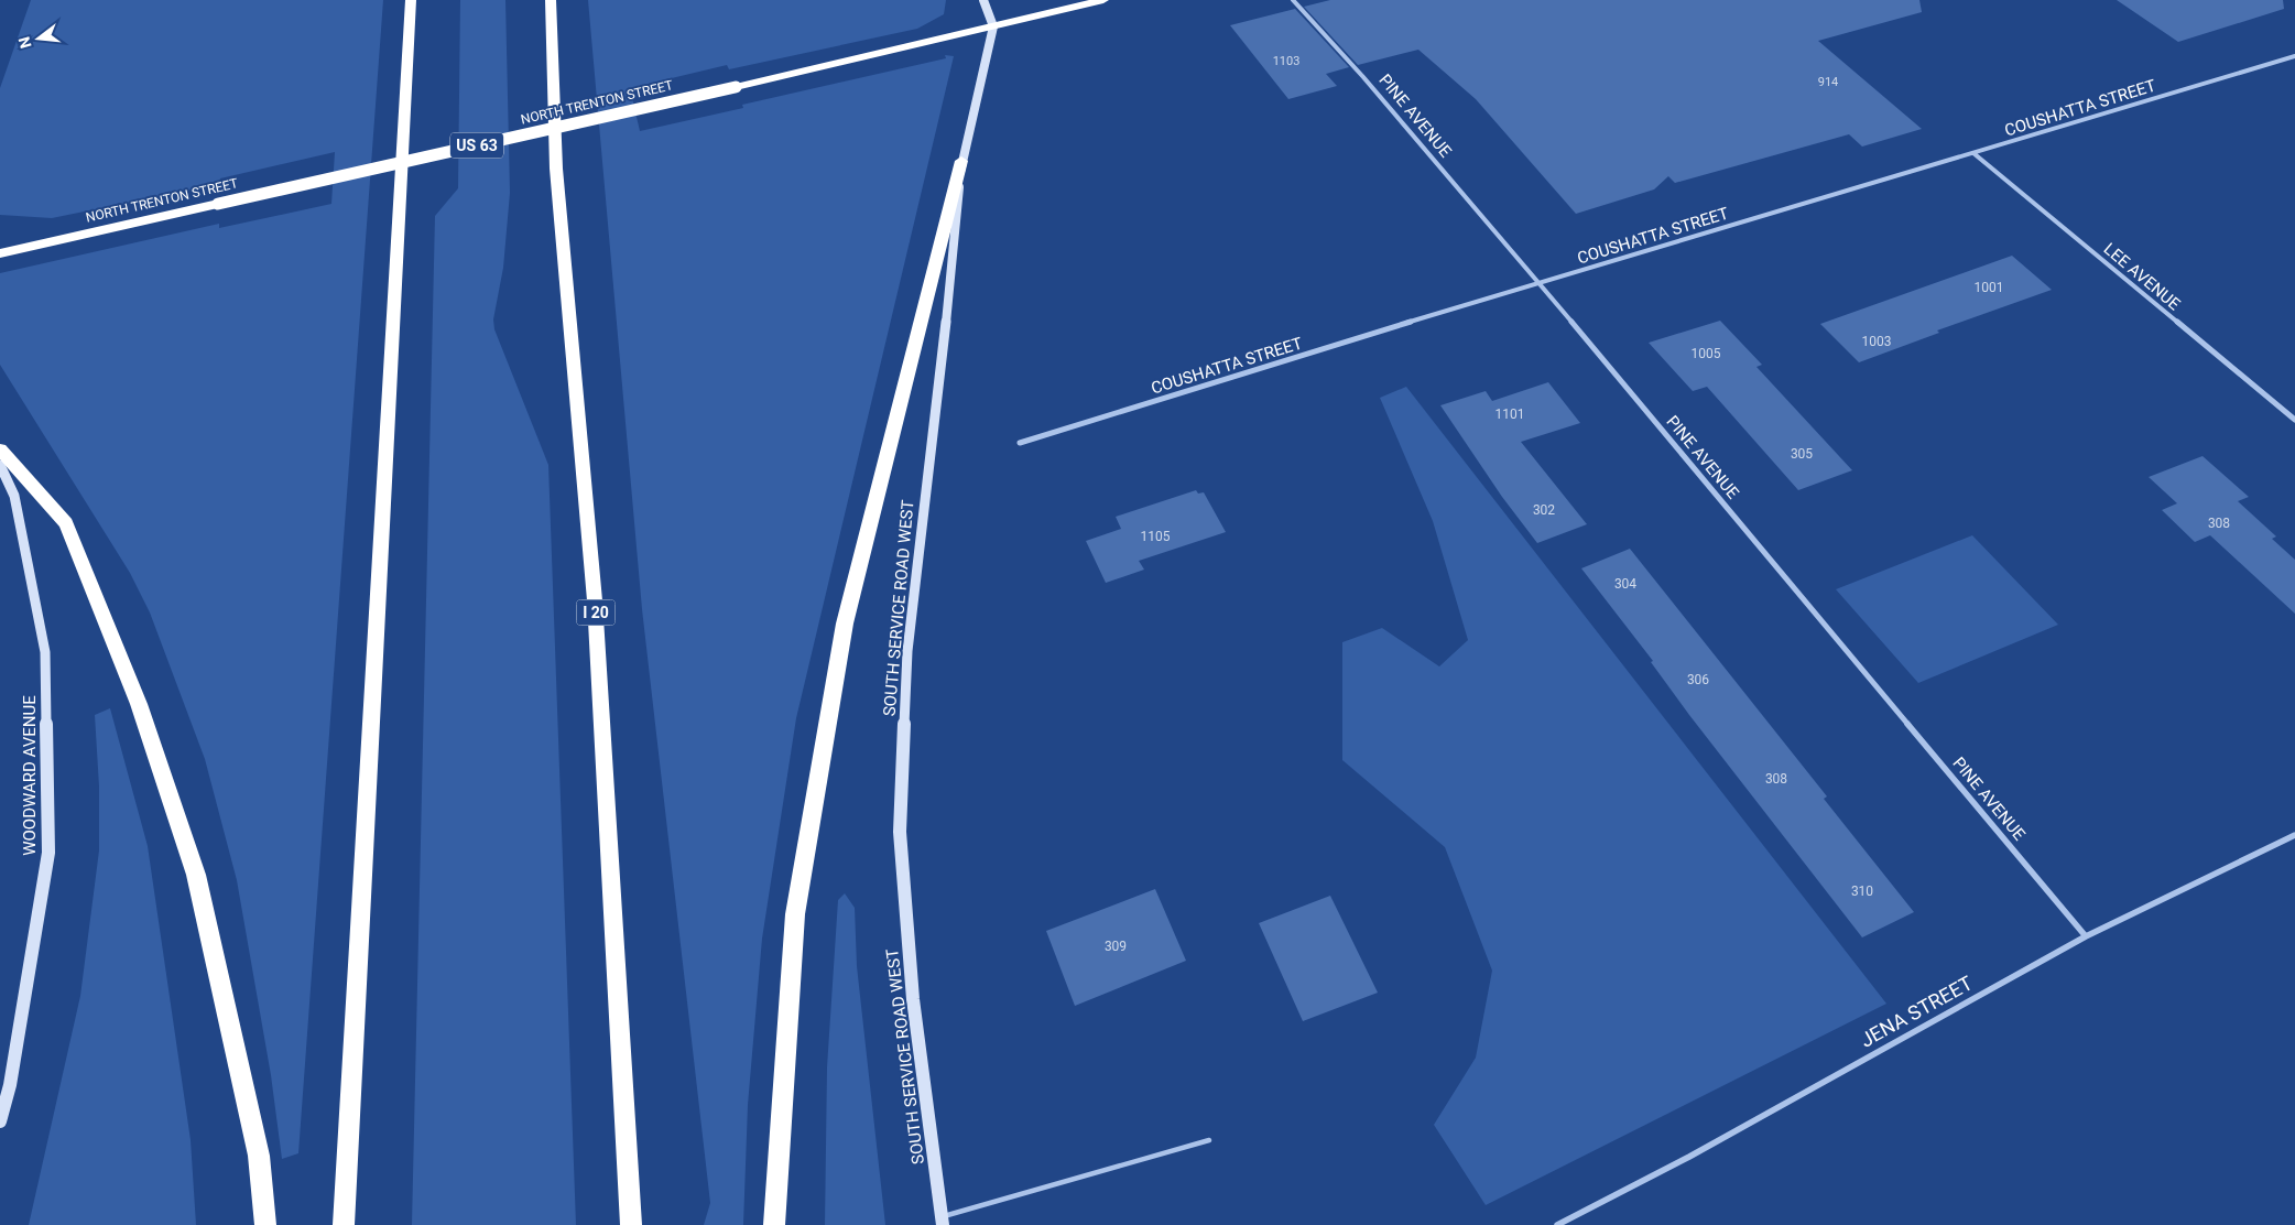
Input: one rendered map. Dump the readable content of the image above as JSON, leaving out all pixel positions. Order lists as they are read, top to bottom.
{
  "streets": {
    "highway": ["NORTH TRENTON STREET", "US 63", "I 20"],
    "main road": ["SOUTH SERVICE ROAD WEST", "WOODWARD AVENUE"],
    "street": [
      "COUSHATTA STREET",
      "PINE AVENUE",
      "LEE AVENUE",
      "JENA STREET"
    ]
  },
  "crossings": [
    ["NORTH TRENTON STREET", "SOUTH SERVICE ROAD WEST"],
    ["COUSHATTA STREET", "PINE AVENUE"],
    ["COUSHATTA STREET", "LEE AVENUE"],
    ["PINE AVENUE", "JENA STREET"]
  ],
  "house_numbers": [
    "1103",
    "914",
    "1001",
    "1003",
    "1005",
    "1101",
    "305",
    "302",
    "308",
    "1105",
    "304",
    "306",
    "308",
    "310",
    "309"
  ],
  "north": "left"
}
